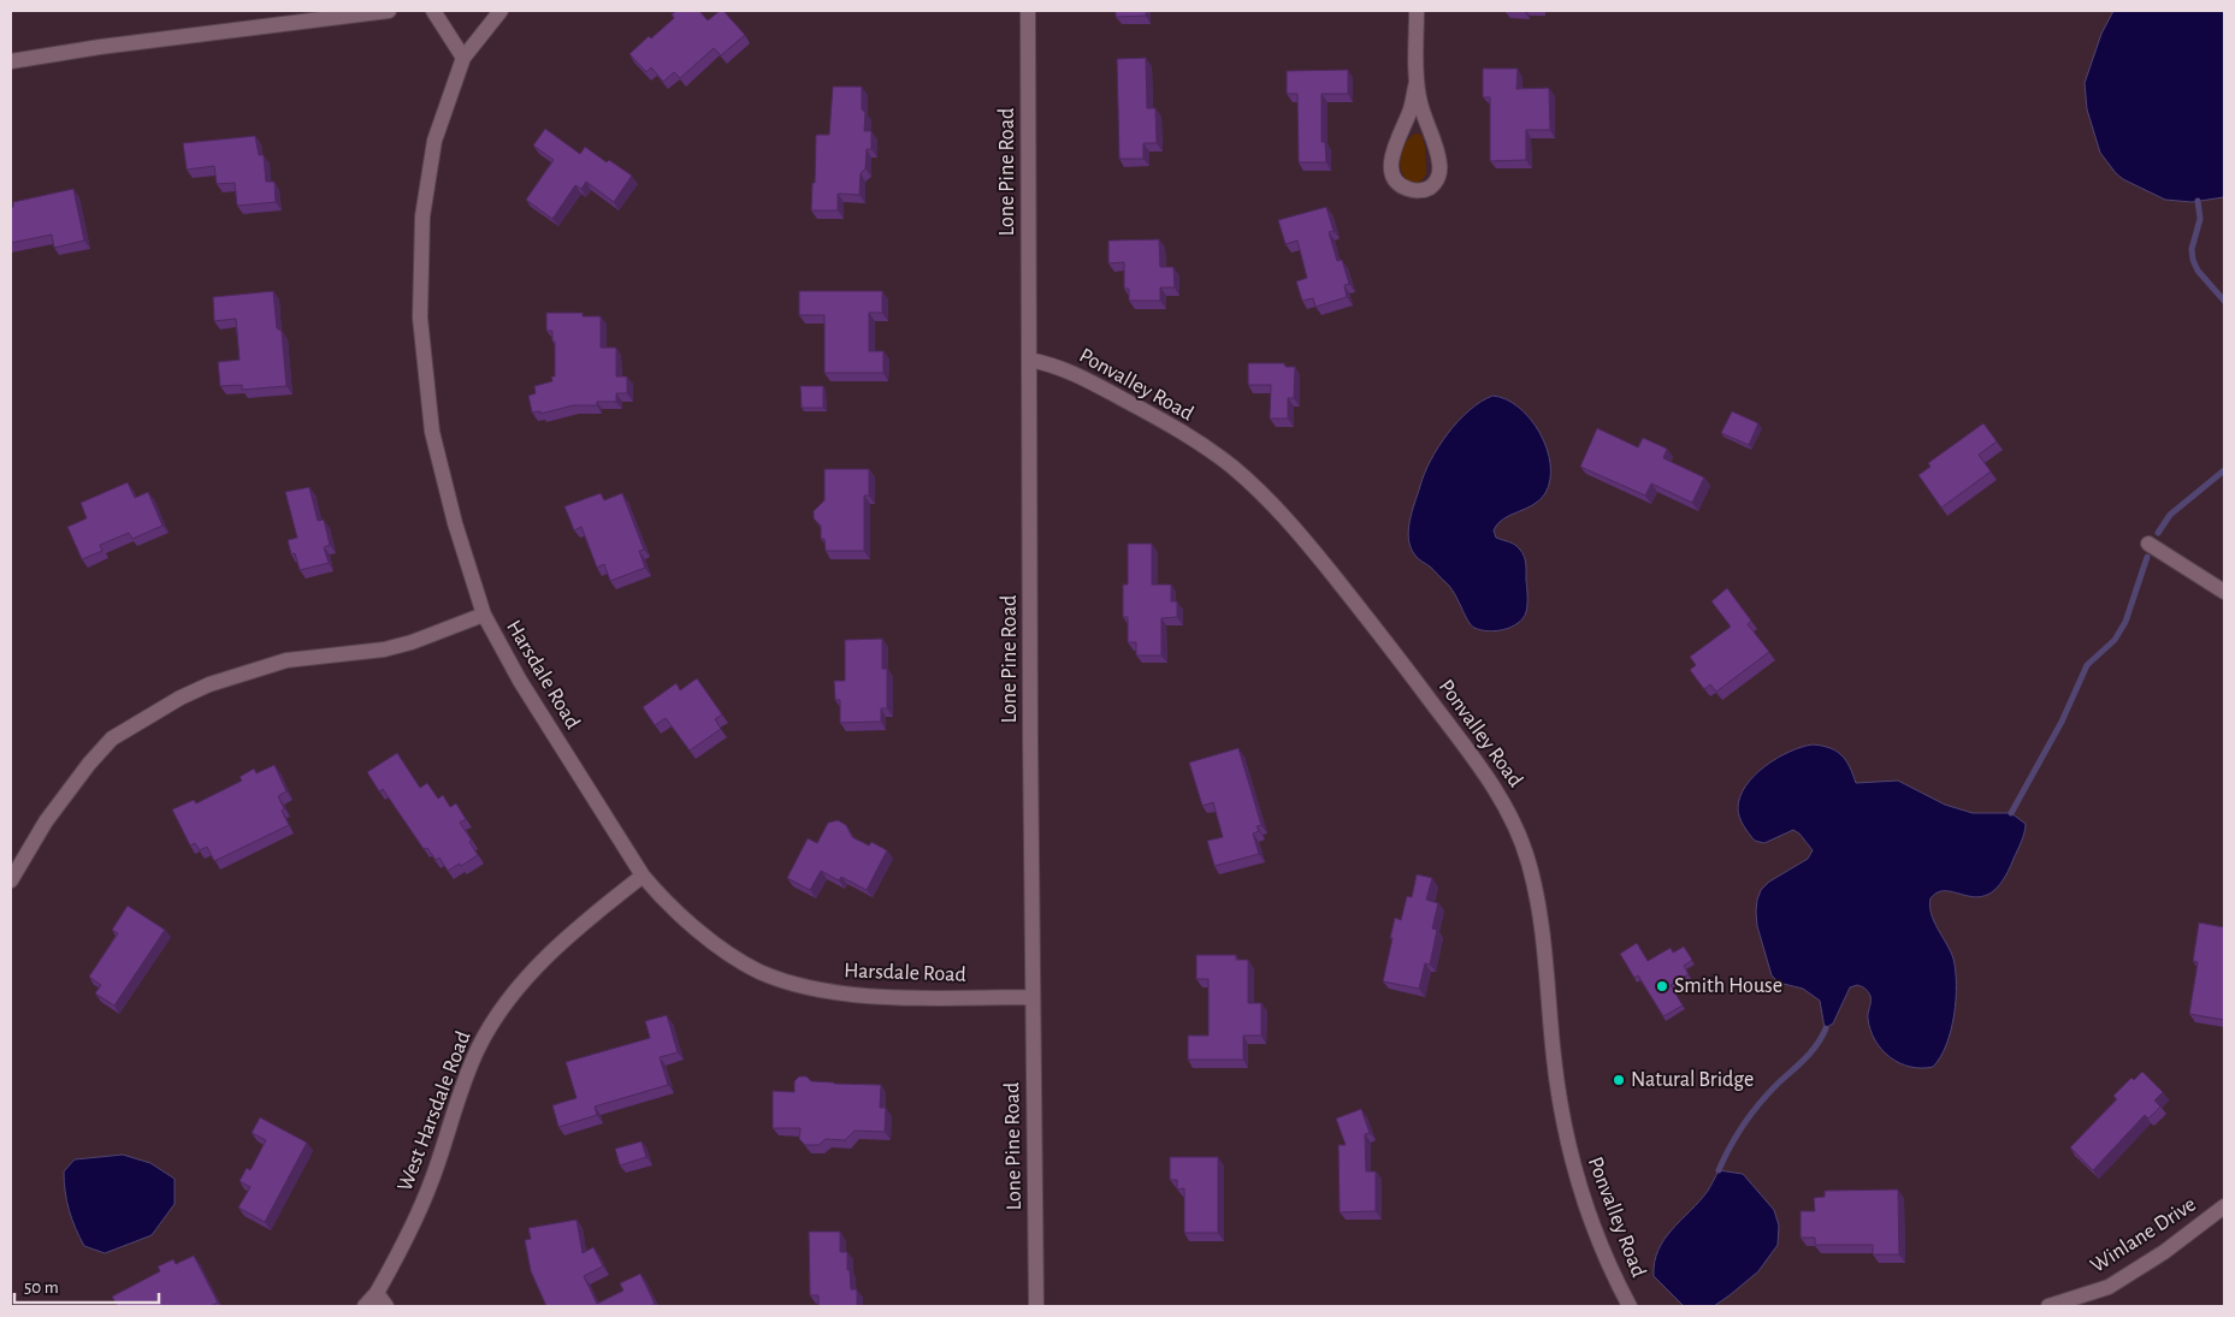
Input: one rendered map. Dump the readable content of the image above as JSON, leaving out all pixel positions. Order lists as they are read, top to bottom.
{
  "streets": {
    "street": [
      "Lone Pine Road",
      "Ponvalley Road",
      "Harsdale Road",
      "West Harsdale Road",
      "Winlane Drive"
    ]
  },
  "crossings": [
    ["Lone Pine Road", "Ponvalley Road"],
    ["Lone Pine Road", "Harsdale Road"],
    ["Harsdale Road", "West Harsdale Road"]
  ],
  "places": ["Smith House", "Natural Bridge"],
  "scale_bar": "50 m"
}
